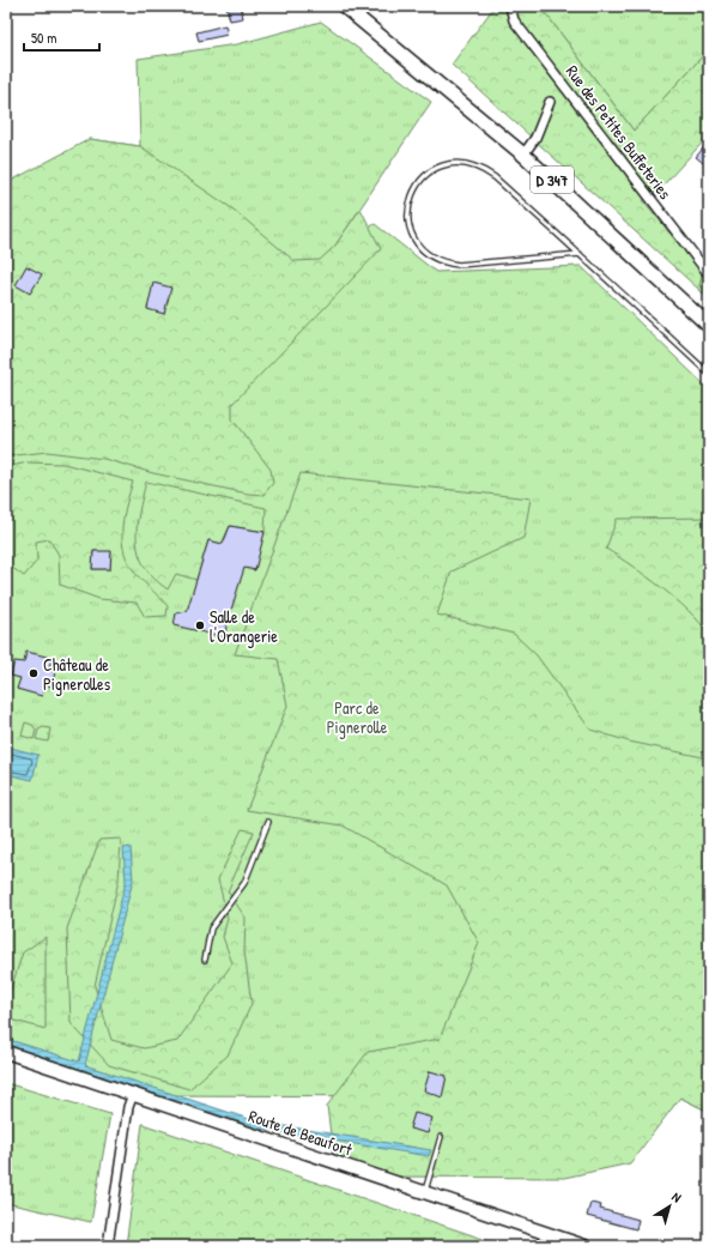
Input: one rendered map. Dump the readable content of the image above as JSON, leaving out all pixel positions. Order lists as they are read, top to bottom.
{
  "streets": {
    "main road": ["D 347"],
    "street": ["Rue des Petites Buffeteries", "Route de Beaufort"]
  },
  "parks": ["Parc de Pignerolle"],
  "places": ["Salle de l'Orangerie", "Château de Pignerolles"],
  "scale_bar": "50 m",
  "north": "top right"
}
